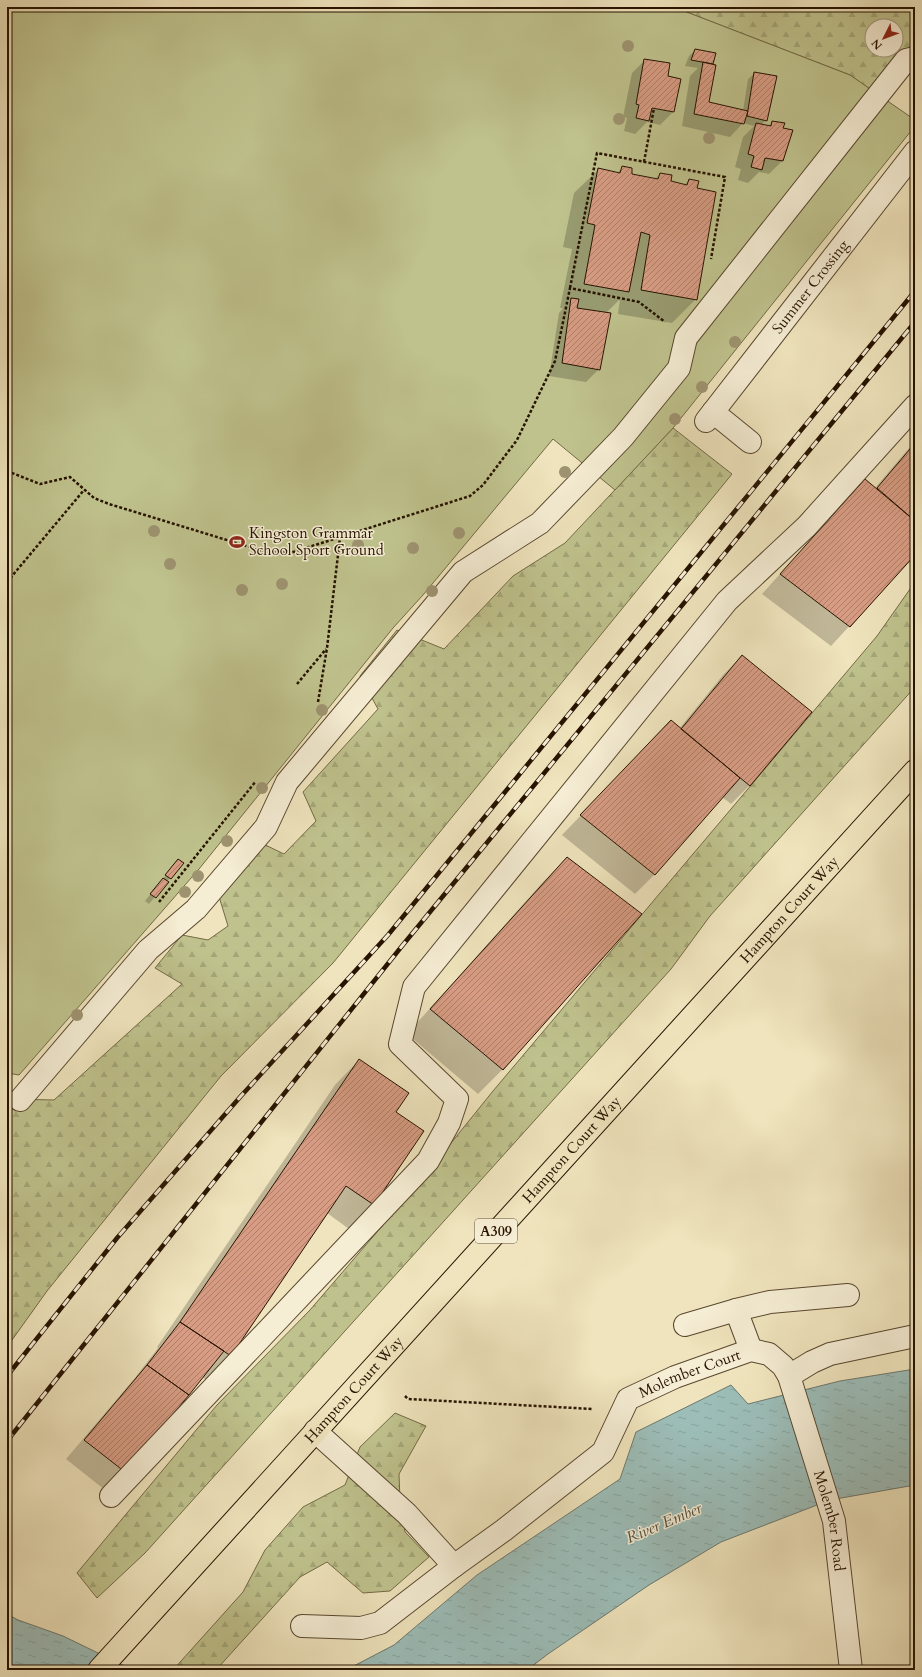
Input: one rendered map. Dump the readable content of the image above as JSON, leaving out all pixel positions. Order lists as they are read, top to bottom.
{
  "streets": {
    "highway": ["Hampton Court Way", "A309"],
    "street": ["Summer Crossing", "Molember Court", "Molember Road"]
  },
  "crossings": [
    ["Molember Court", "Molember Road"]
  ],
  "water": ["River Ember"],
  "places": {
    "sports": ["Kingston Grammar School Sport Ground"]
  },
  "north": "bottom left"
}
